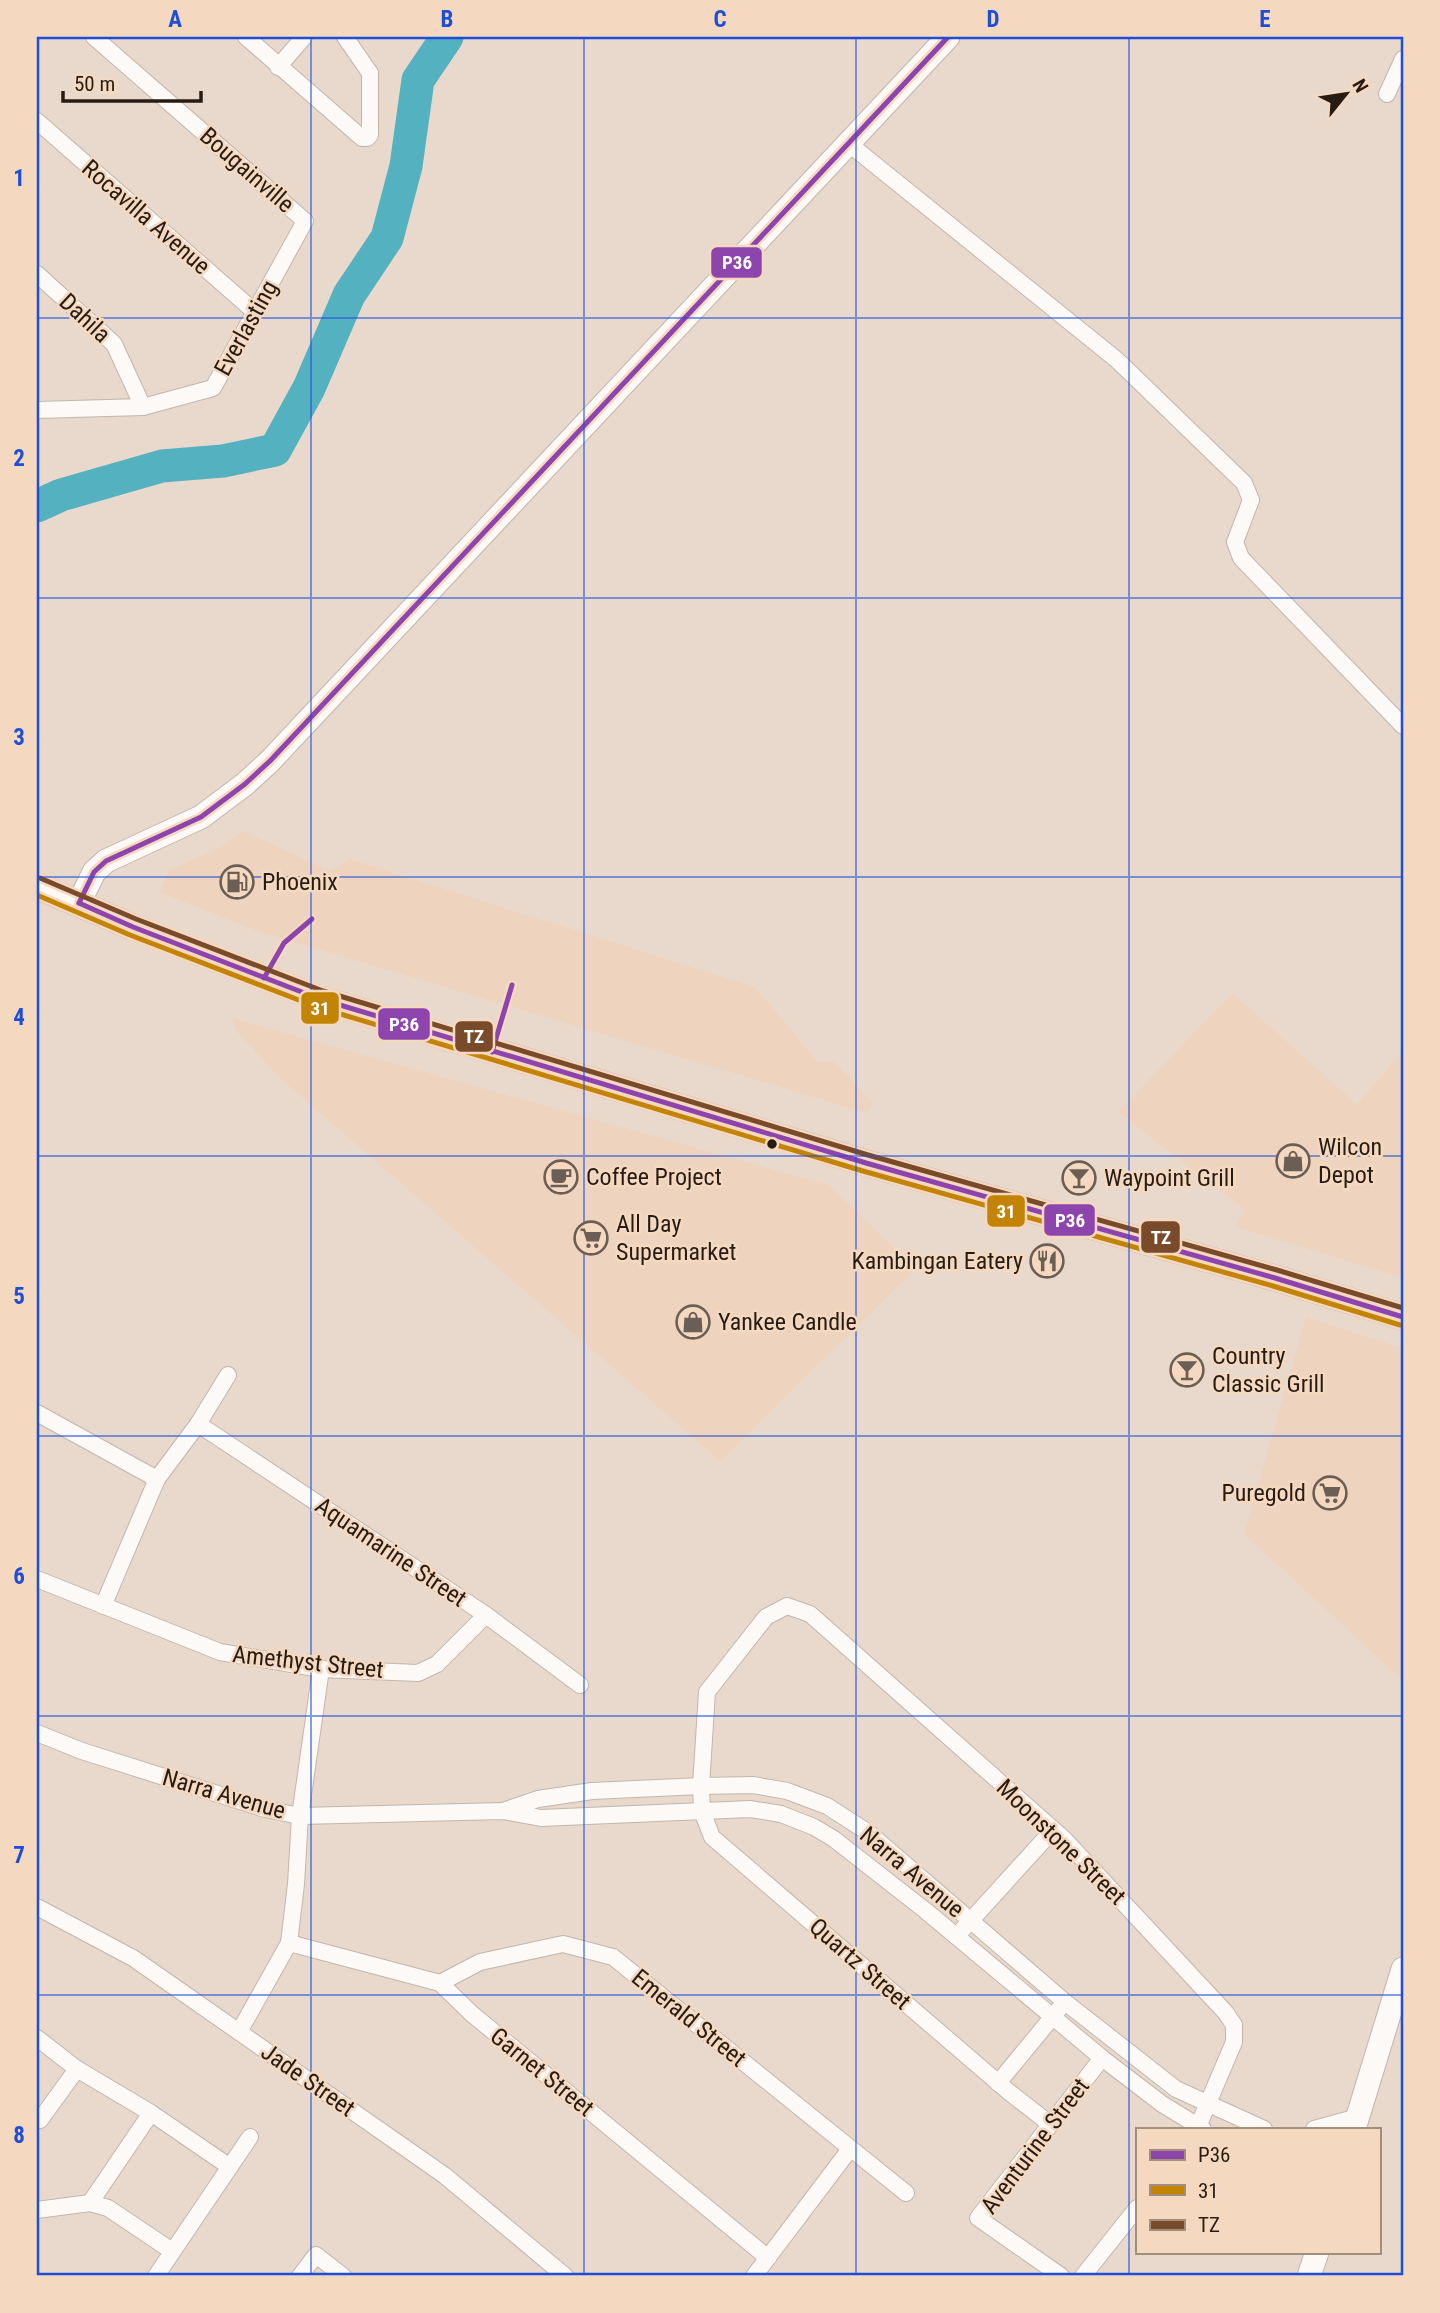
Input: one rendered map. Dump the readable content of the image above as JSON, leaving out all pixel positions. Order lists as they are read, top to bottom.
{
  "streets": {
    "street": [
      "Bougainville",
      "Rocavilla Avenue",
      "Dahila",
      "Everlasting",
      "Aquamarine Street",
      "Amethyst Street",
      "Narra Avenue",
      "Moonstone Street",
      "Quartz Street",
      "Emerald Street",
      "Garnet Street",
      "Jade Street",
      "Aventurine Street"
    ]
  },
  "crossings": [
    ["Bougainville", "Everlasting"],
    ["Rocavilla Avenue", "Everlasting"],
    ["Dahila", "Everlasting"],
    ["Aquamarine Street", "Amethyst Street"],
    ["Narra Avenue", "Moonstone Street"],
    ["Narra Avenue", "Quartz Street"],
    ["Narra Avenue", "Aventurine Street"],
    ["Moonstone Street", "Quartz Street"],
    ["Quartz Street", "Aventurine Street"],
    ["Emerald Street", "Garnet Street"]
  ],
  "places": {
    "fuel station": ["Phoenix"],
    "shop": ["Wilcon Depot", "Yankee Candle"],
    "cafe": ["Coffee Project"],
    "bar": ["Waypoint Grill", "Country Classic Grill"],
    "supermarket": ["All Day Supermarket", "Puregold"],
    "restaurant": ["Kambingan Eatery"]
  },
  "lines": ["transit line P36", "transit line TZ", "transit line 31"],
  "legend": ["P36", "31", "TZ"],
  "scale_bar": "50 m",
  "north": "top right",
  "grid": {
    "columns": [
      "A",
      "B",
      "C",
      "D",
      "E"
    ],
    "rows": [
      "1",
      "2",
      "3",
      "4",
      "5",
      "6",
      "7",
      "8"
    ]
  }
}
